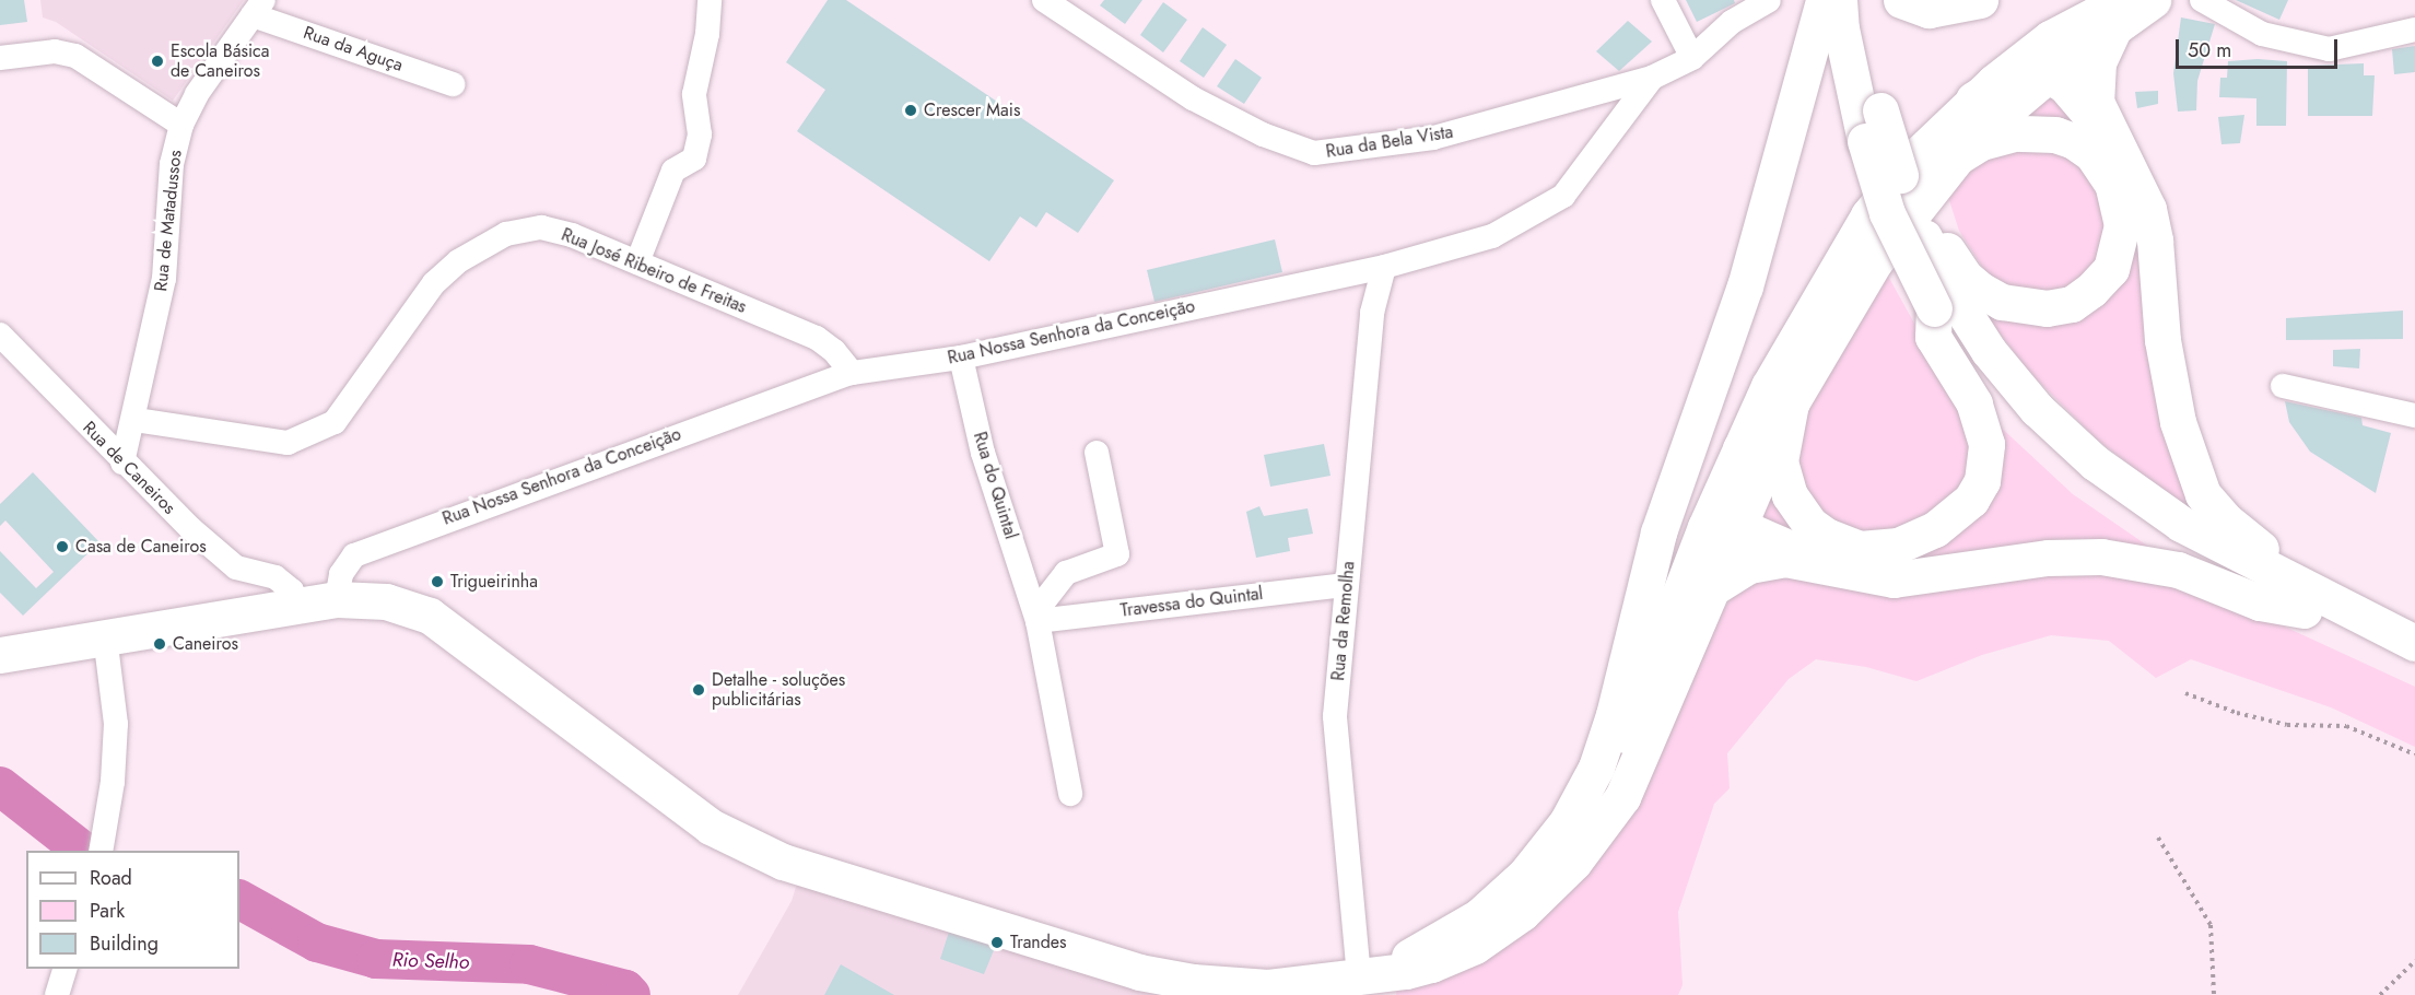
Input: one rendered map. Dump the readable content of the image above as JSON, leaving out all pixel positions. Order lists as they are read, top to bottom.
{
  "streets": {
    "street": [
      "Rua da Aguça",
      "Rua da Bela Vista",
      "Rua de Matadussos",
      "Rua José Ribeiro de Freitas",
      "Rua Nossa Senhora da Conceição",
      "Rua de Caneiros",
      "Rua do Quintal",
      "Travessa do Quintal",
      "Rua da Remolha"
    ]
  },
  "crossings": [
    ["Rua da Aguça", "Rua de Matadussos"],
    ["Rua da Bela Vista", "Rua Nossa Senhora da Conceição"],
    ["Rua de Matadussos", "Rua José Ribeiro de Freitas"],
    ["Rua de Matadussos", "Rua de Caneiros"],
    ["Rua José Ribeiro de Freitas", "Rua Nossa Senhora da Conceição"],
    ["Rua Nossa Senhora da Conceição", "Rua do Quintal"],
    ["Rua Nossa Senhora da Conceição", "Rua da Remolha"],
    ["Rua do Quintal", "Travessa do Quintal"],
    ["Travessa do Quintal", "Rua da Remolha"]
  ],
  "water": ["Rio Selho"],
  "places": [
    "Escola Básica de Caneiros",
    "Crescer Mais",
    "Casa de Caneiros",
    "Trigueirinha",
    "Caneiros",
    "Detalhe - soluções publicitárias",
    "Trandes"
  ],
  "legend": ["Road", "Park", "Building"],
  "scale_bar": "50 m"
}
